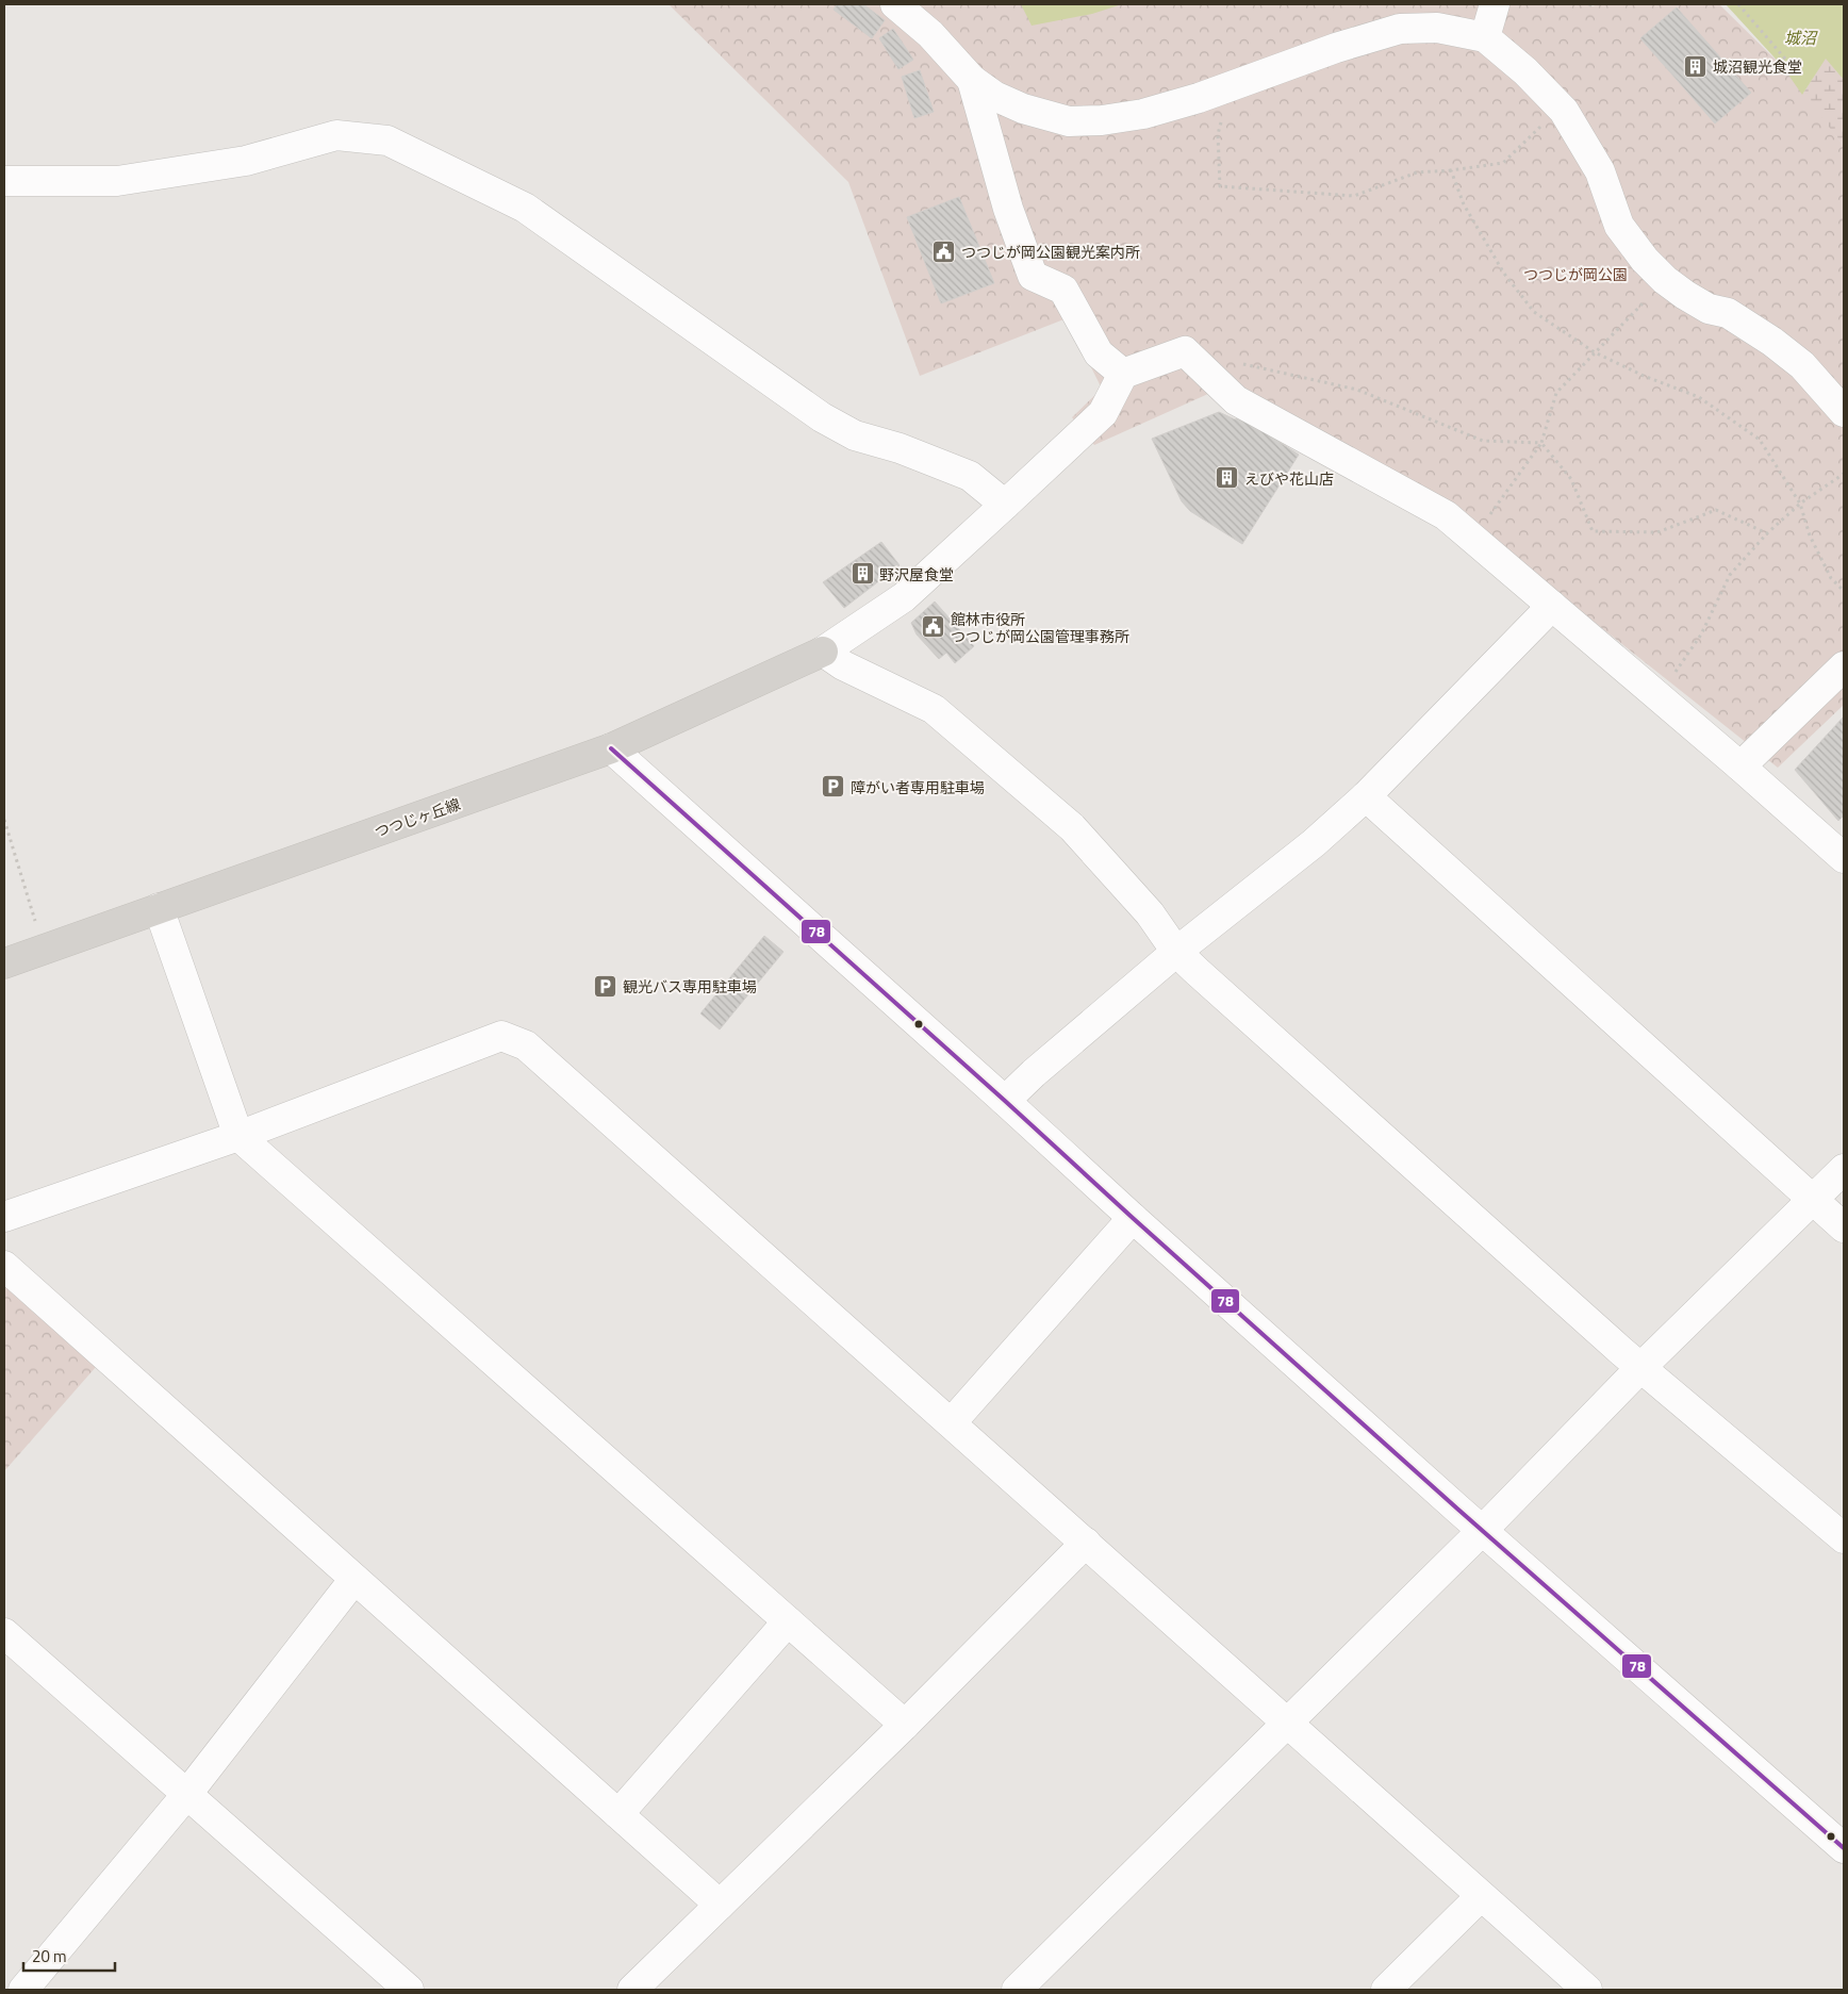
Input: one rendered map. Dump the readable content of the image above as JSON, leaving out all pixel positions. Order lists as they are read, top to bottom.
{
  "streets": {
    "main road": ["つつじヶ丘線"]
  },
  "water": ["城沼"],
  "parks": ["つつじが岡公園"],
  "places": {
    "building": ["城沼観光食堂", "えびや花山店", "野沢屋食堂"],
    "public building": ["つつじが岡公園観光案内所", "館林市役所 つつじが岡公園管理事務所"],
    "parking": ["障がい者専用駐車場", "観光バス専用駐車場"]
  },
  "lines": ["transit line 78"],
  "scale_bar": "20 m"
}
